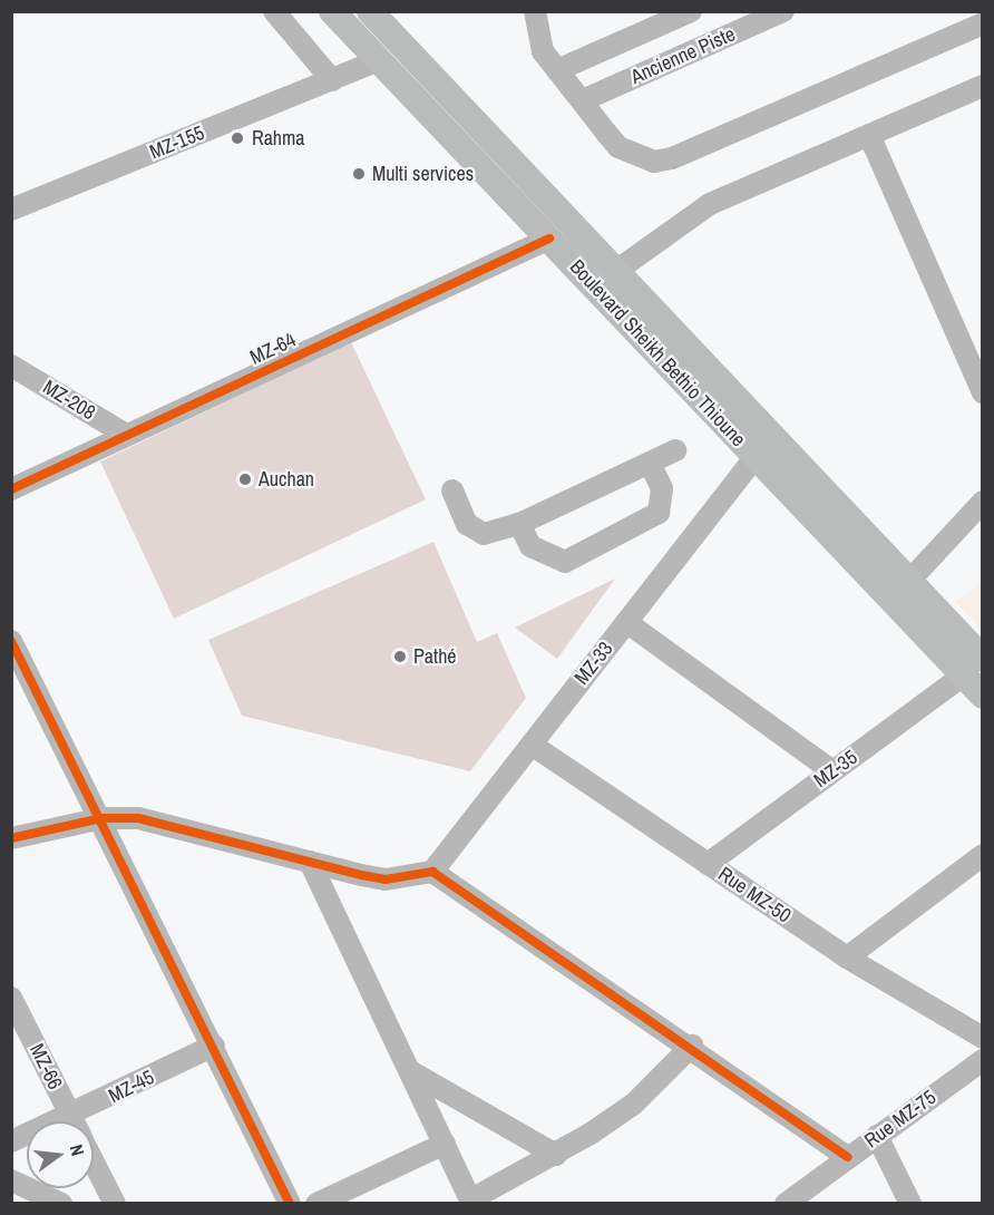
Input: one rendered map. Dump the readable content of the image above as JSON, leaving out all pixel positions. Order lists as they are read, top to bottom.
{
  "streets": {
    "main road": ["Boulevard Sheikh Bethio Thioune"],
    "street": [
      "Ancienne Piste",
      "MZ-155",
      "MZ-64",
      "MZ-208",
      "MZ-33",
      "MZ-35",
      "Rue MZ-50",
      "MZ-66",
      "MZ-45",
      "Rue MZ-75"
    ]
  },
  "crossings": [
    ["MZ-155", "Boulevard Sheikh Bethio Thioune"],
    ["MZ-64", "Boulevard Sheikh Bethio Thioune"],
    ["MZ-64", "MZ-208"],
    ["Boulevard Sheikh Bethio Thioune", "MZ-33"],
    ["Boulevard Sheikh Bethio Thioune", "MZ-35"],
    ["MZ-33", "Rue MZ-50"],
    ["MZ-35", "Rue MZ-50"]
  ],
  "places": [
    "Rahma",
    "Multi services",
    "Auchan",
    "Pathé"
  ],
  "north": "right"
}
